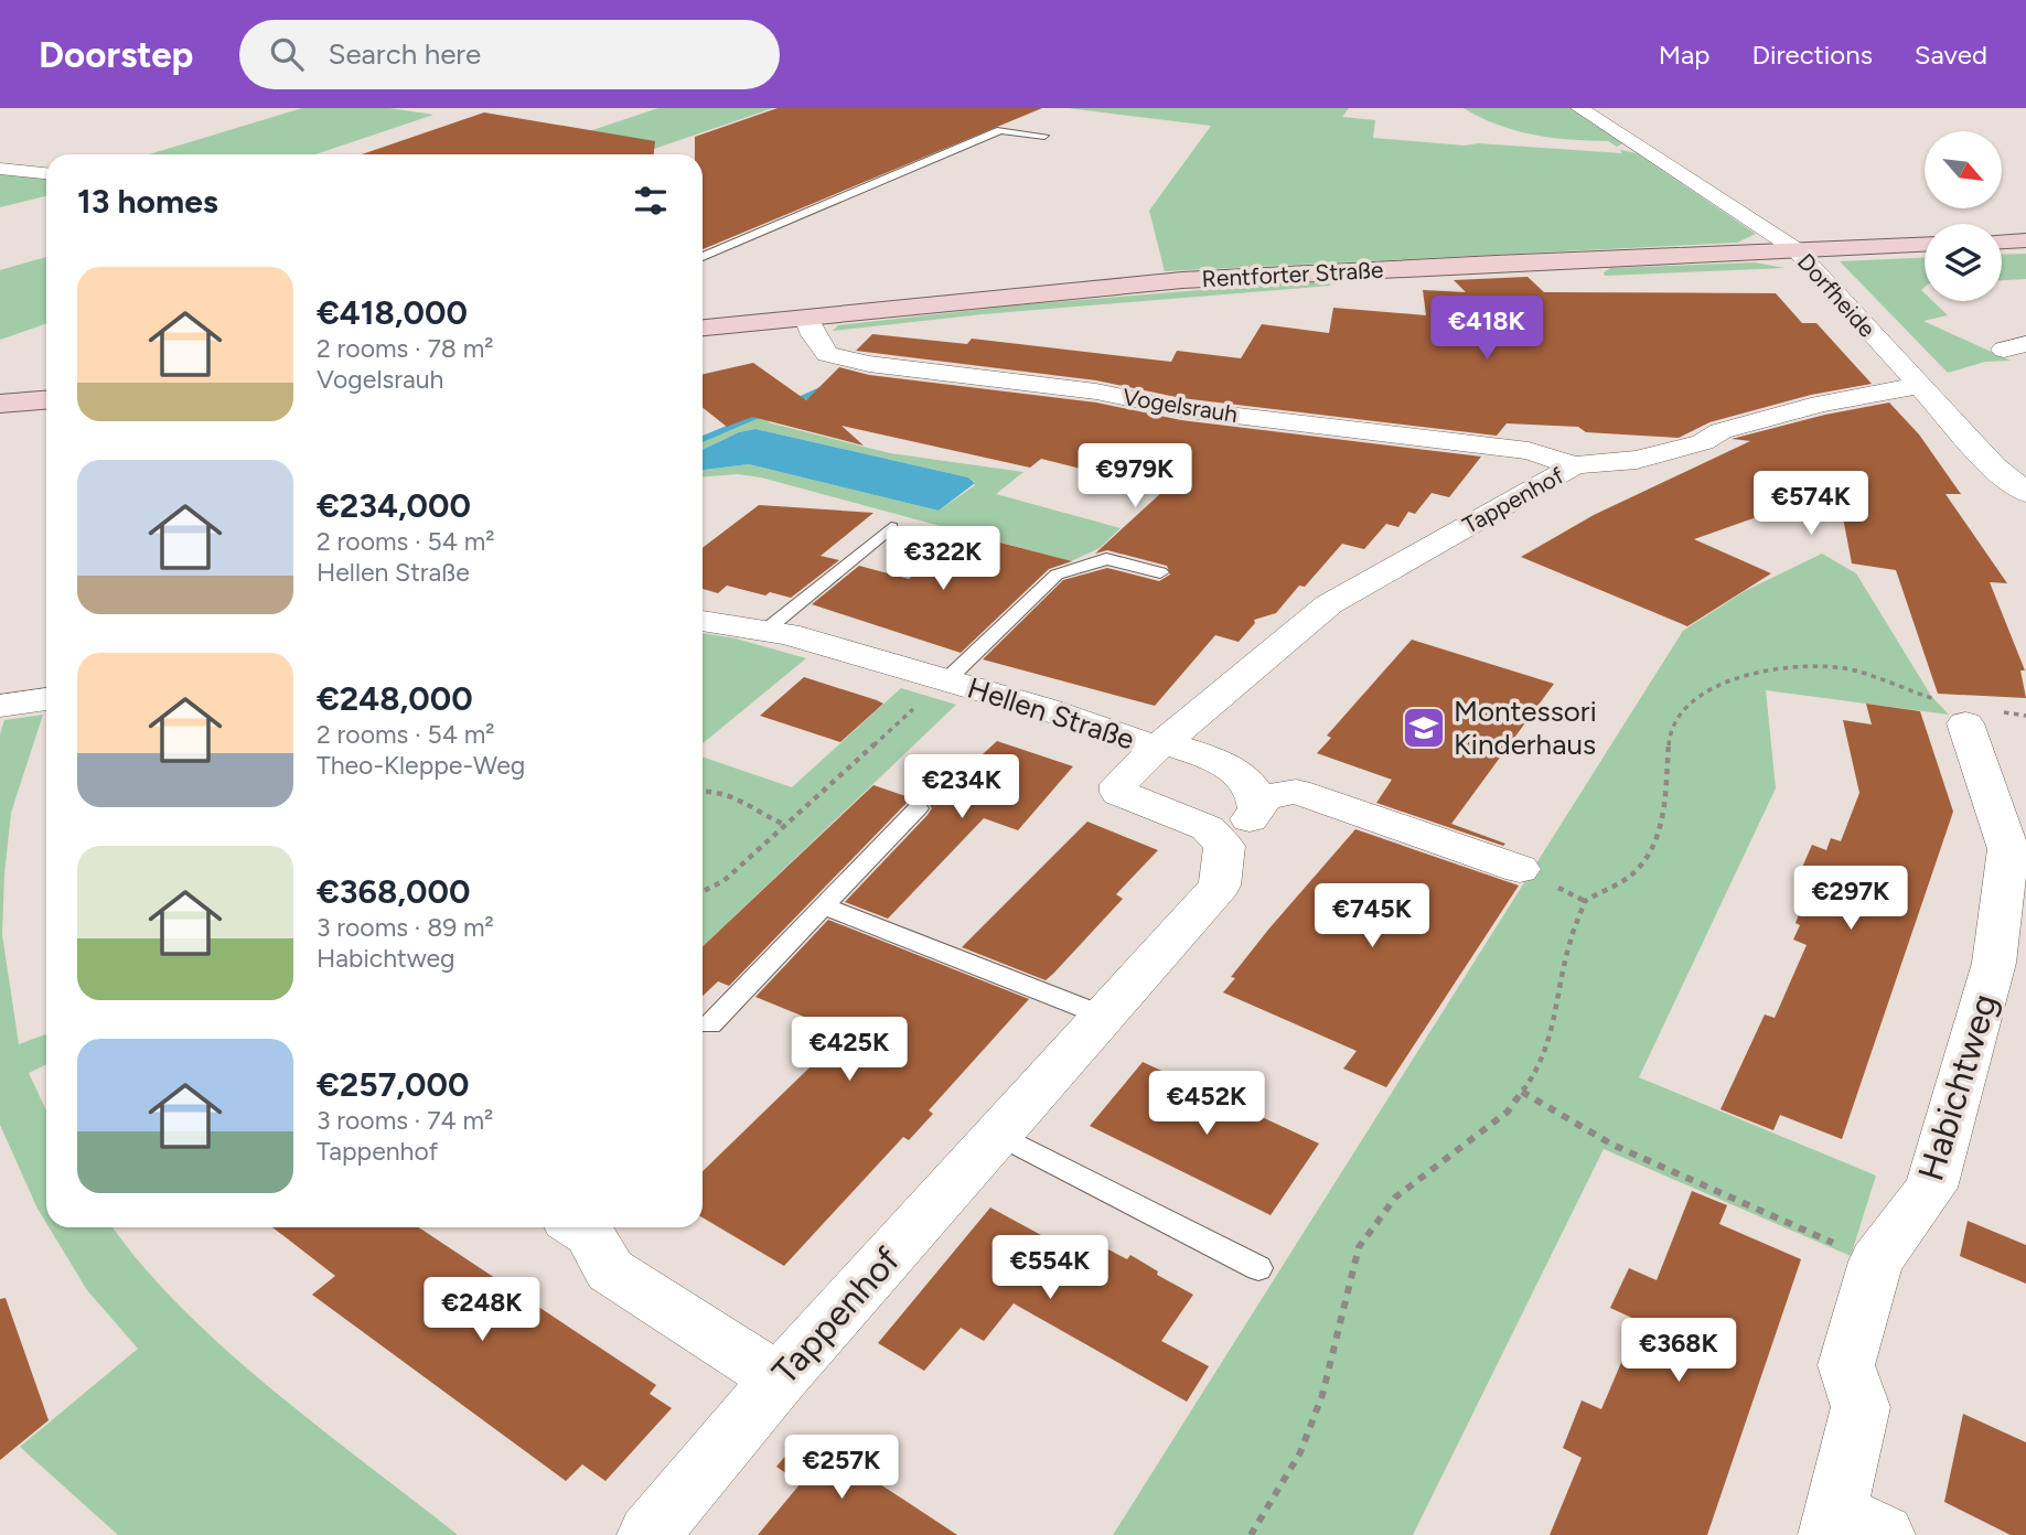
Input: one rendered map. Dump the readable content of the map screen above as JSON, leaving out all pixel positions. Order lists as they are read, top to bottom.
{
  "streets": {
    "main road": ["Rentforter Straße"],
    "street": [
      "Dorfheide",
      "Vogelsrauh",
      "Tappenhof",
      "Hellen Straße",
      "Habichtweg"
    ]
  },
  "crossings": [
    ["Rentforter Straße", "Dorfheide"],
    ["Rentforter Straße", "Vogelsrauh"],
    ["Dorfheide", "Tappenhof"],
    ["Vogelsrauh", "Tappenhof"],
    ["Tappenhof", "Hellen Straße"]
  ],
  "places": {
    "school or university": ["Montessori Kinderhaus"]
  },
  "north": "bottom right",
  "page": {
    "header": "Doorstep",
    "search": "Search here",
    "nav": ["Map", "Directions", "Saved"],
    "heading": "13 homes",
    "list": [
      {
        "name": "€418,000",
        "note": "2 rooms · 78 m² · Vogelsrauh"
      },
      {
        "name": "€234,000",
        "note": "2 rooms · 54 m² · Hellen Straße"
      },
      {
        "name": "€248,000",
        "note": "2 rooms · 54 m² · Theo-Kleppe-Weg"
      },
      {
        "name": "€368,000",
        "note": "3 rooms · 89 m² · Habichtweg"
      },
      {
        "name": "€257,000",
        "note": "3 rooms · 74 m² · Tappenhof"
      }
    ],
    "price": [
      "€418K",
      "€979K",
      "€574K",
      "€322K",
      "€234K",
      "€297K",
      "€745K",
      "€425K",
      "€452K",
      "€554K",
      "€248K",
      "€368K",
      "€257K"
    ]
  }
}
